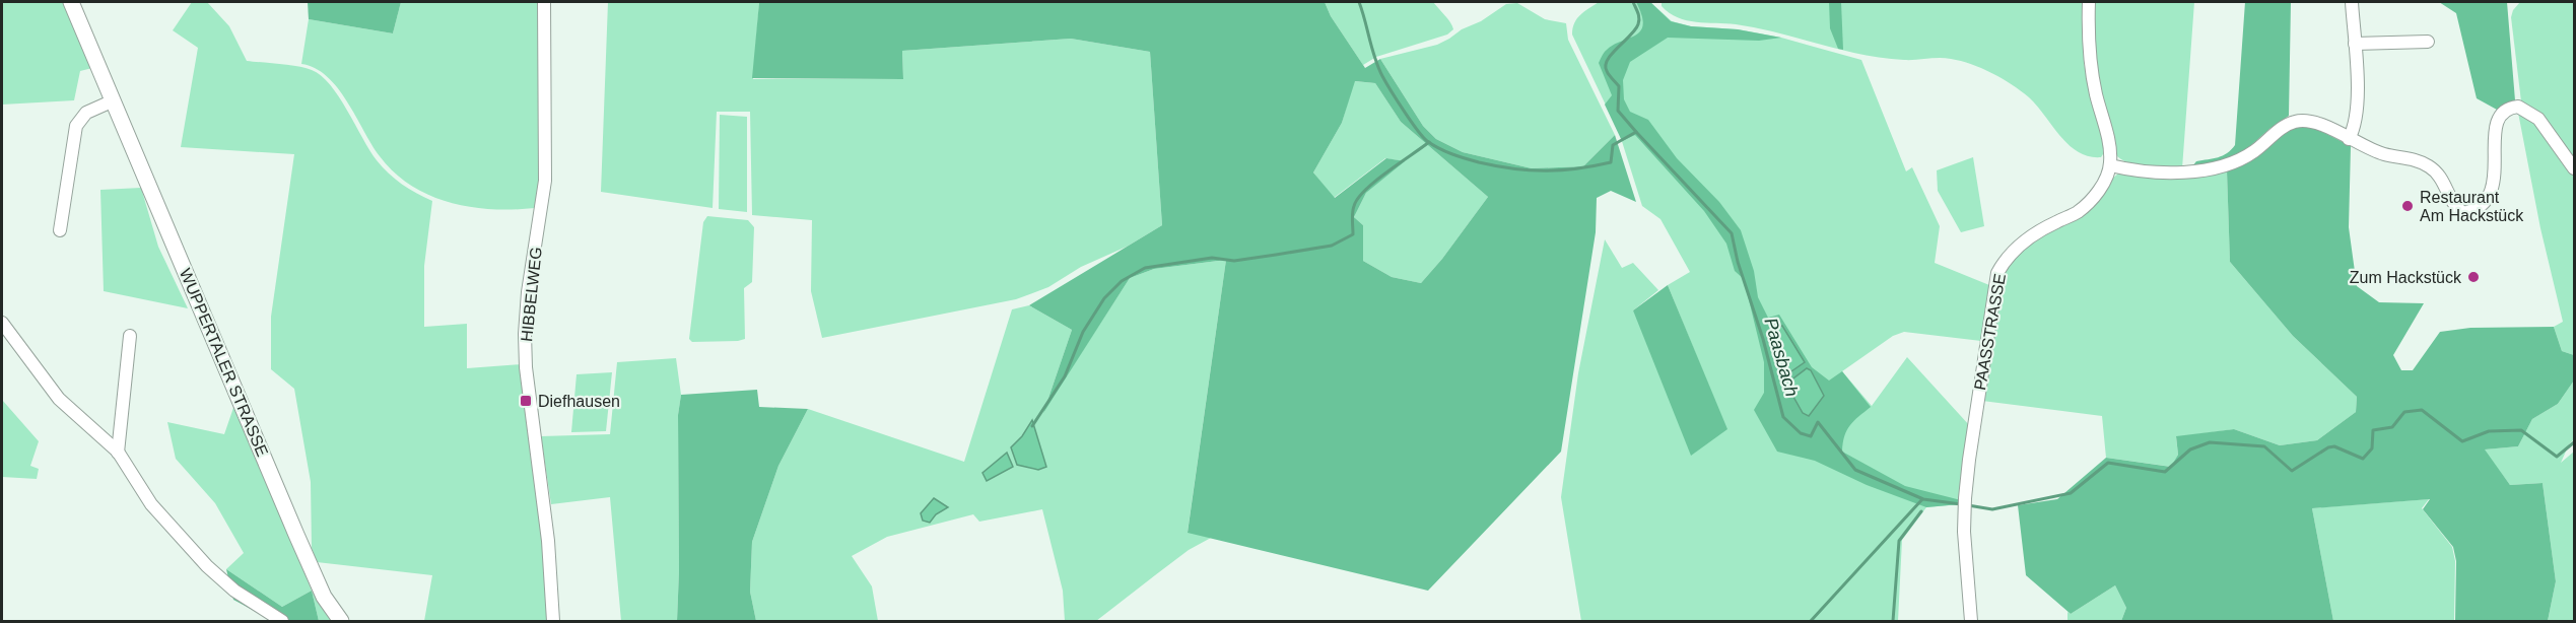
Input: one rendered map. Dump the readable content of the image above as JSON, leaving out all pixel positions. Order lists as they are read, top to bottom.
{
  "streets": {
    "main road": ["WUPPERTALER STRASSE"],
    "street": ["HIBBELWEG", "PAASSTRASSE"]
  },
  "water": ["Paasbach"],
  "places": {
    "other": ["Restaurant Am Hackstück", "Zum Hackstück"],
    "transit": ["Diefhausen"]
  }
}
